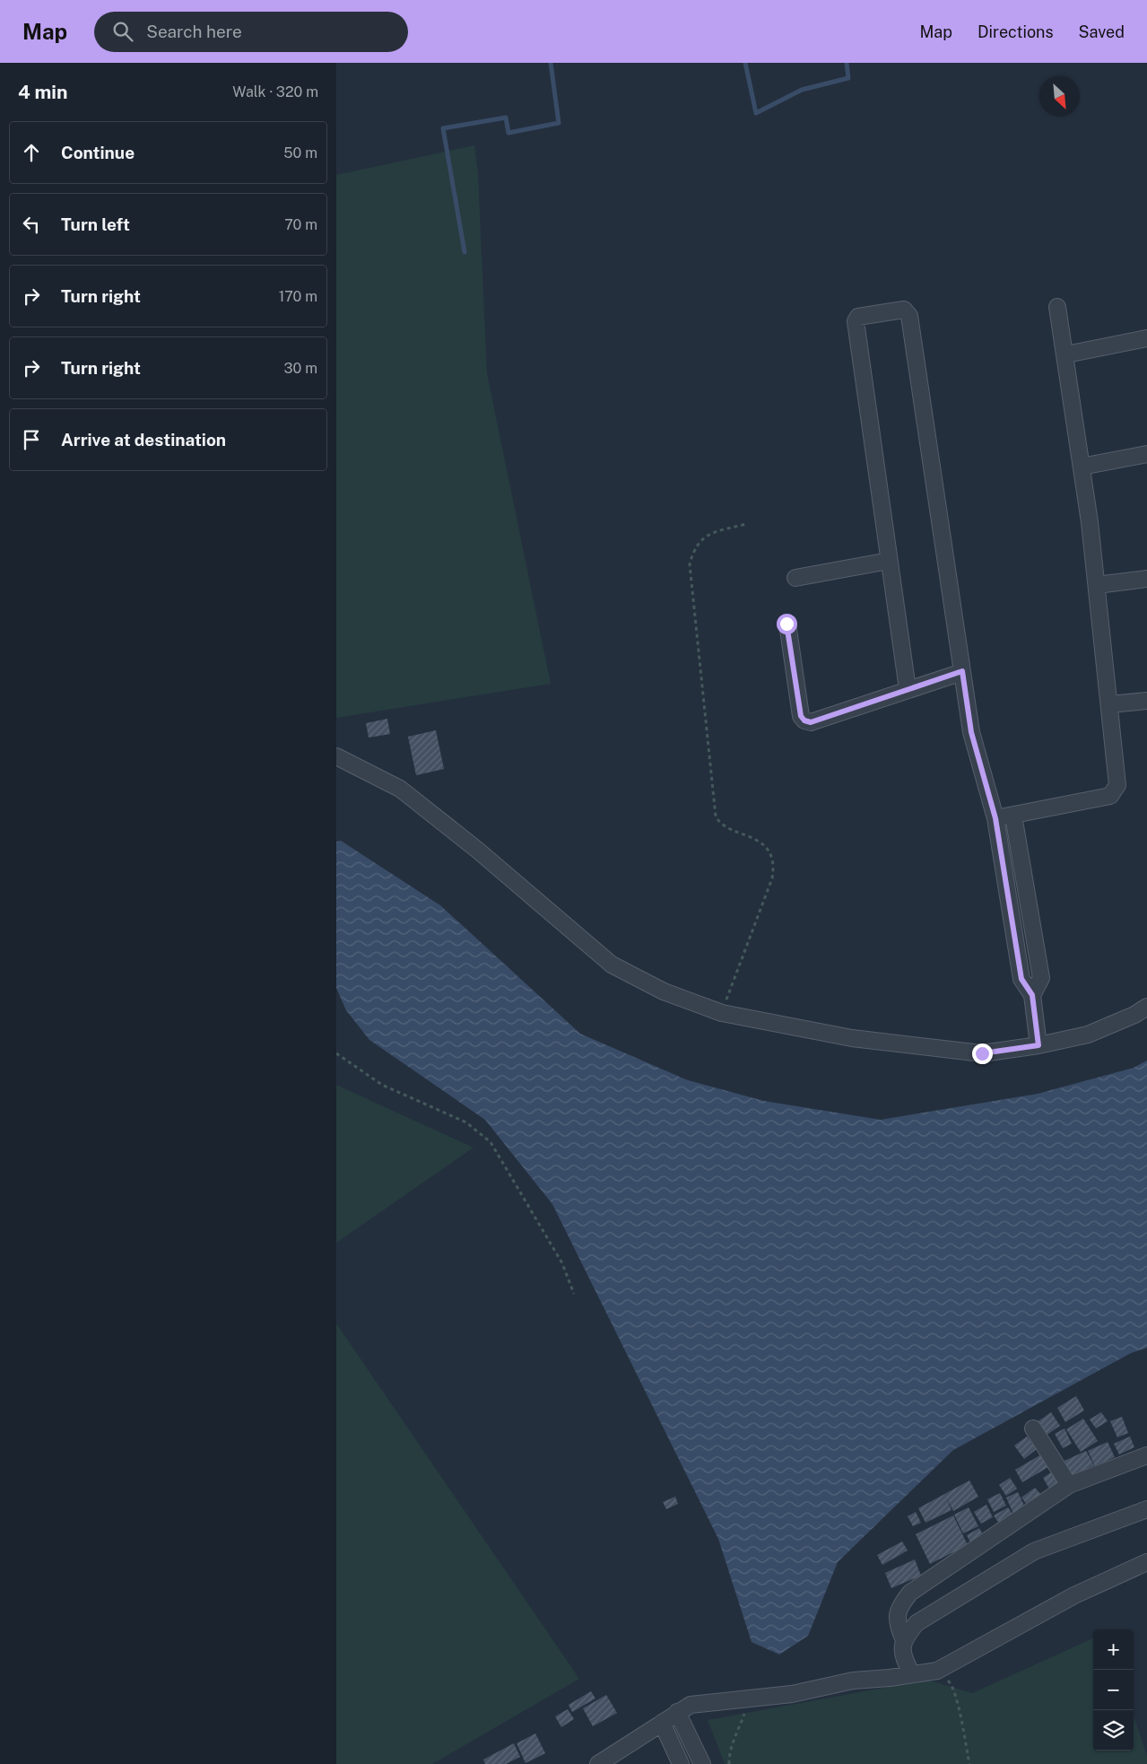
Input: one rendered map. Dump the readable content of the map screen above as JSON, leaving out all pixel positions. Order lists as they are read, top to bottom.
{
  "north": "bottom right",
  "page": {
    "header": "Map",
    "search": "Search here",
    "nav": ["Map", "Directions", "Saved"],
    "heading": ["4 min", "Walk · 320 m"],
    "list": [
      ["Continue", "50 m"],
      ["Turn left", "70 m"],
      ["Turn right", "170 m"],
      ["Turn right", "30 m"],
      "Arrive at destination"
    ],
    "map_buttons": ["+", "−"]
  }
}
